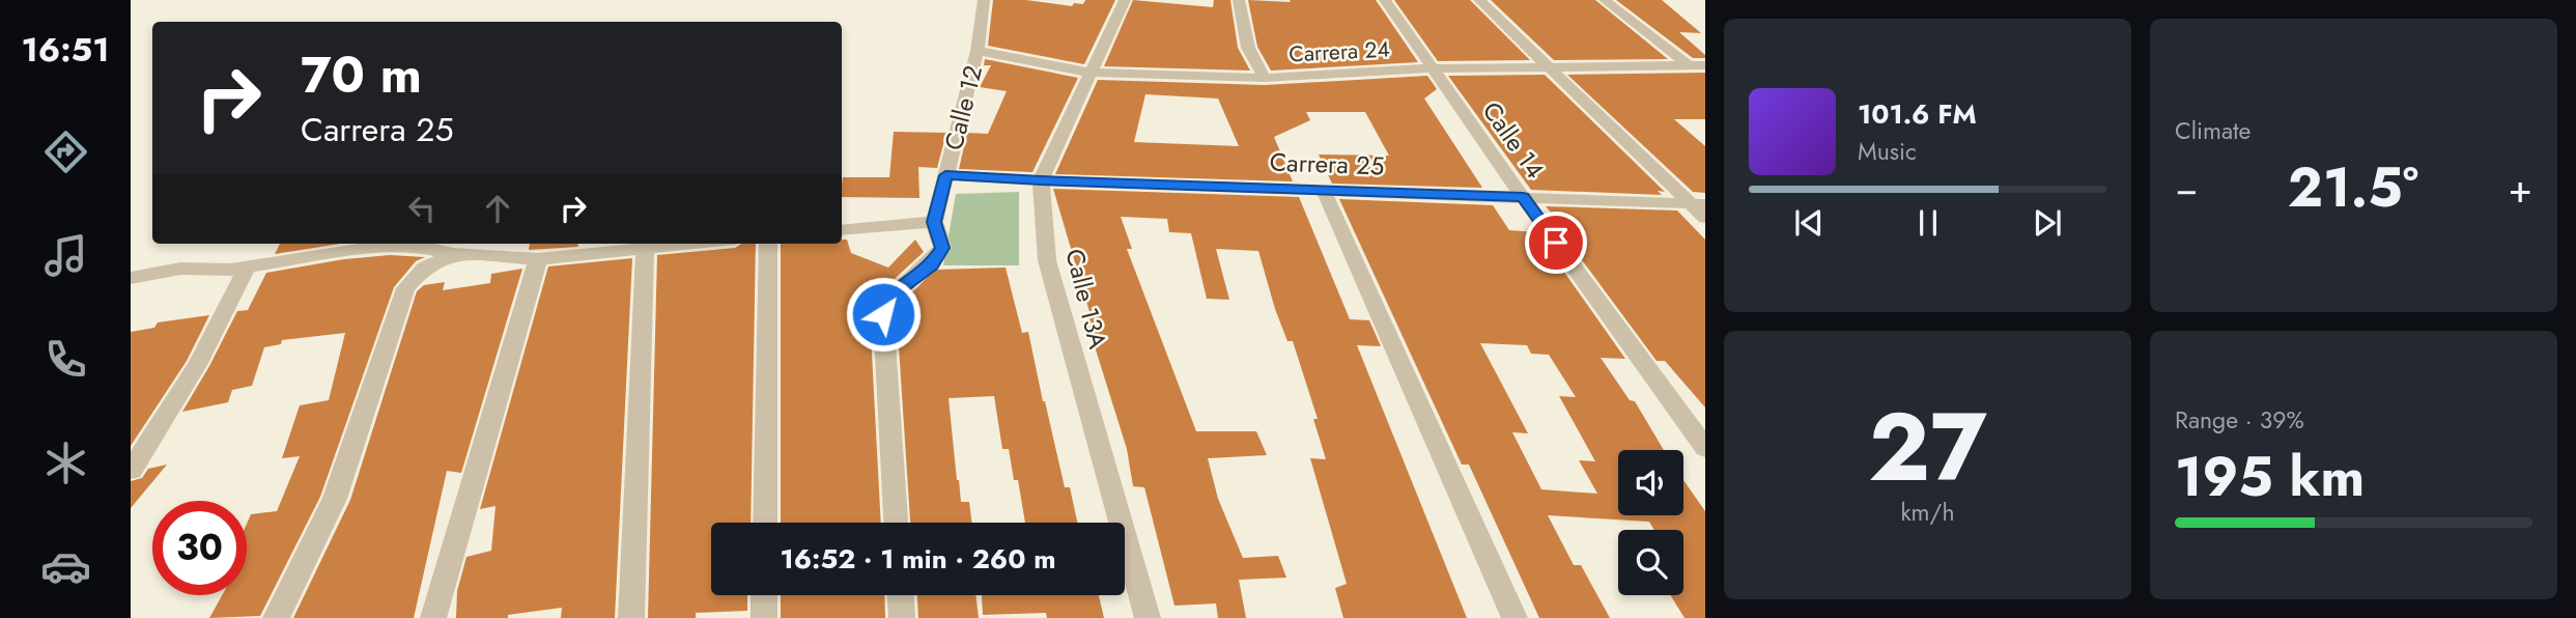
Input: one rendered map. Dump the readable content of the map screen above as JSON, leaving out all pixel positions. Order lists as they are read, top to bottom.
{
  "streets": {
    "street": [
      "Carrera 24",
      "Calle 12",
      "Calle 14",
      "Carrera 25",
      "Calle 13A"
    ]
  },
  "crossings": [
    ["Carrera 24", "Calle 12"],
    ["Carrera 24", "Calle 14"],
    ["Carrera 24", "Calle 13A"],
    ["Calle 12", "Carrera 25"],
    ["Calle 14", "Carrera 25"],
    ["Carrera 25", "Calle 13A"]
  ],
  "page": {
    "tabs": "16:51",
    "tile": [
      "Climate",
      ["27", "km/h"],
      ["Range · 39%", "195 km"]
    ],
    "turn": ["70 m", "Carrera 25"],
    "song": ["101.6 FM", "Music"],
    "heat": ["−", "21.5°", "+"],
    "limit": "30",
    "trip": "16:52 · 1 min · 260 m"
  }
}
